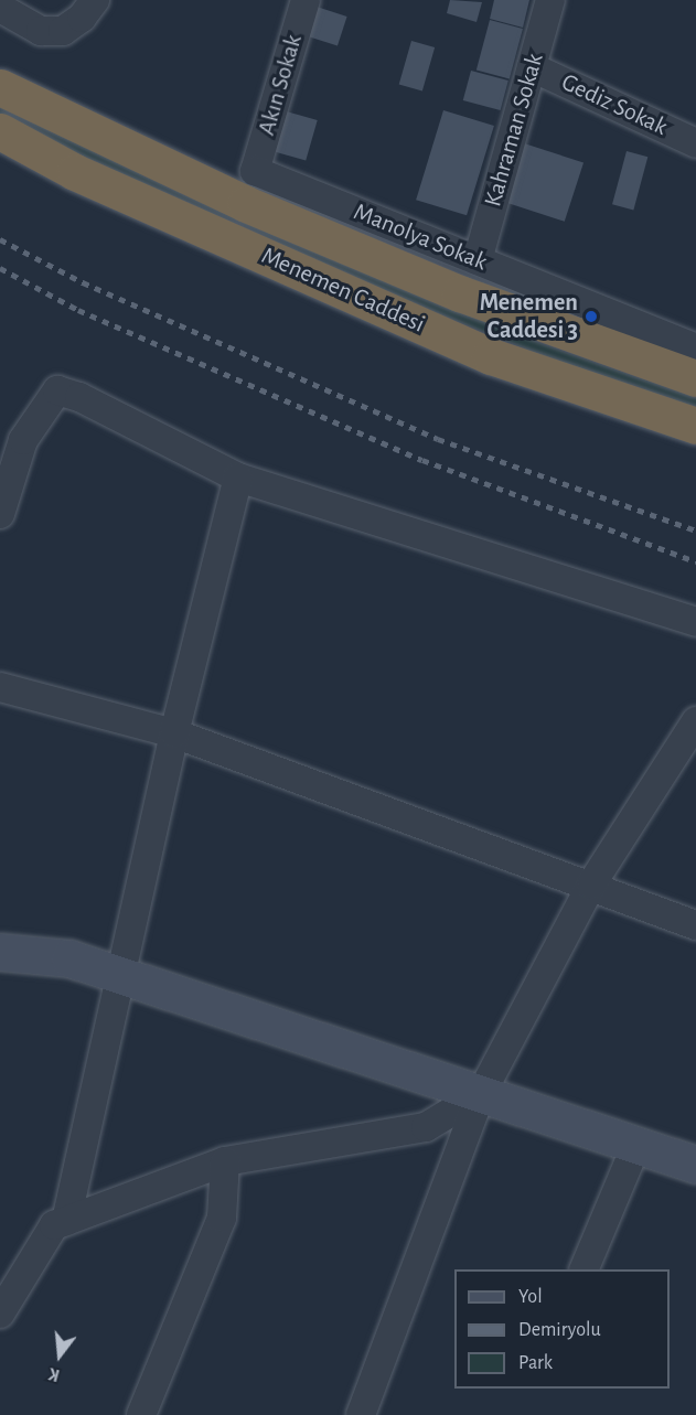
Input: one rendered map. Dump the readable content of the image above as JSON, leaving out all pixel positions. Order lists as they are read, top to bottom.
{
  "streets": {
    "highway": ["Menemen Caddesi"],
    "street": [
      "Akın Sokak",
      "Gediz Sokak",
      "Kahraman Sokak",
      "Manolya Sokak"
    ]
  },
  "crossings": [
    ["Akın Sokak", "Manolya Sokak"],
    ["Gediz Sokak", "Kahraman Sokak"],
    ["Kahraman Sokak", "Manolya Sokak"]
  ],
  "places": ["Menemen Caddesi 3"],
  "legend": ["Yol", "Demiryolu", "Park"],
  "north": "bottom"
}
